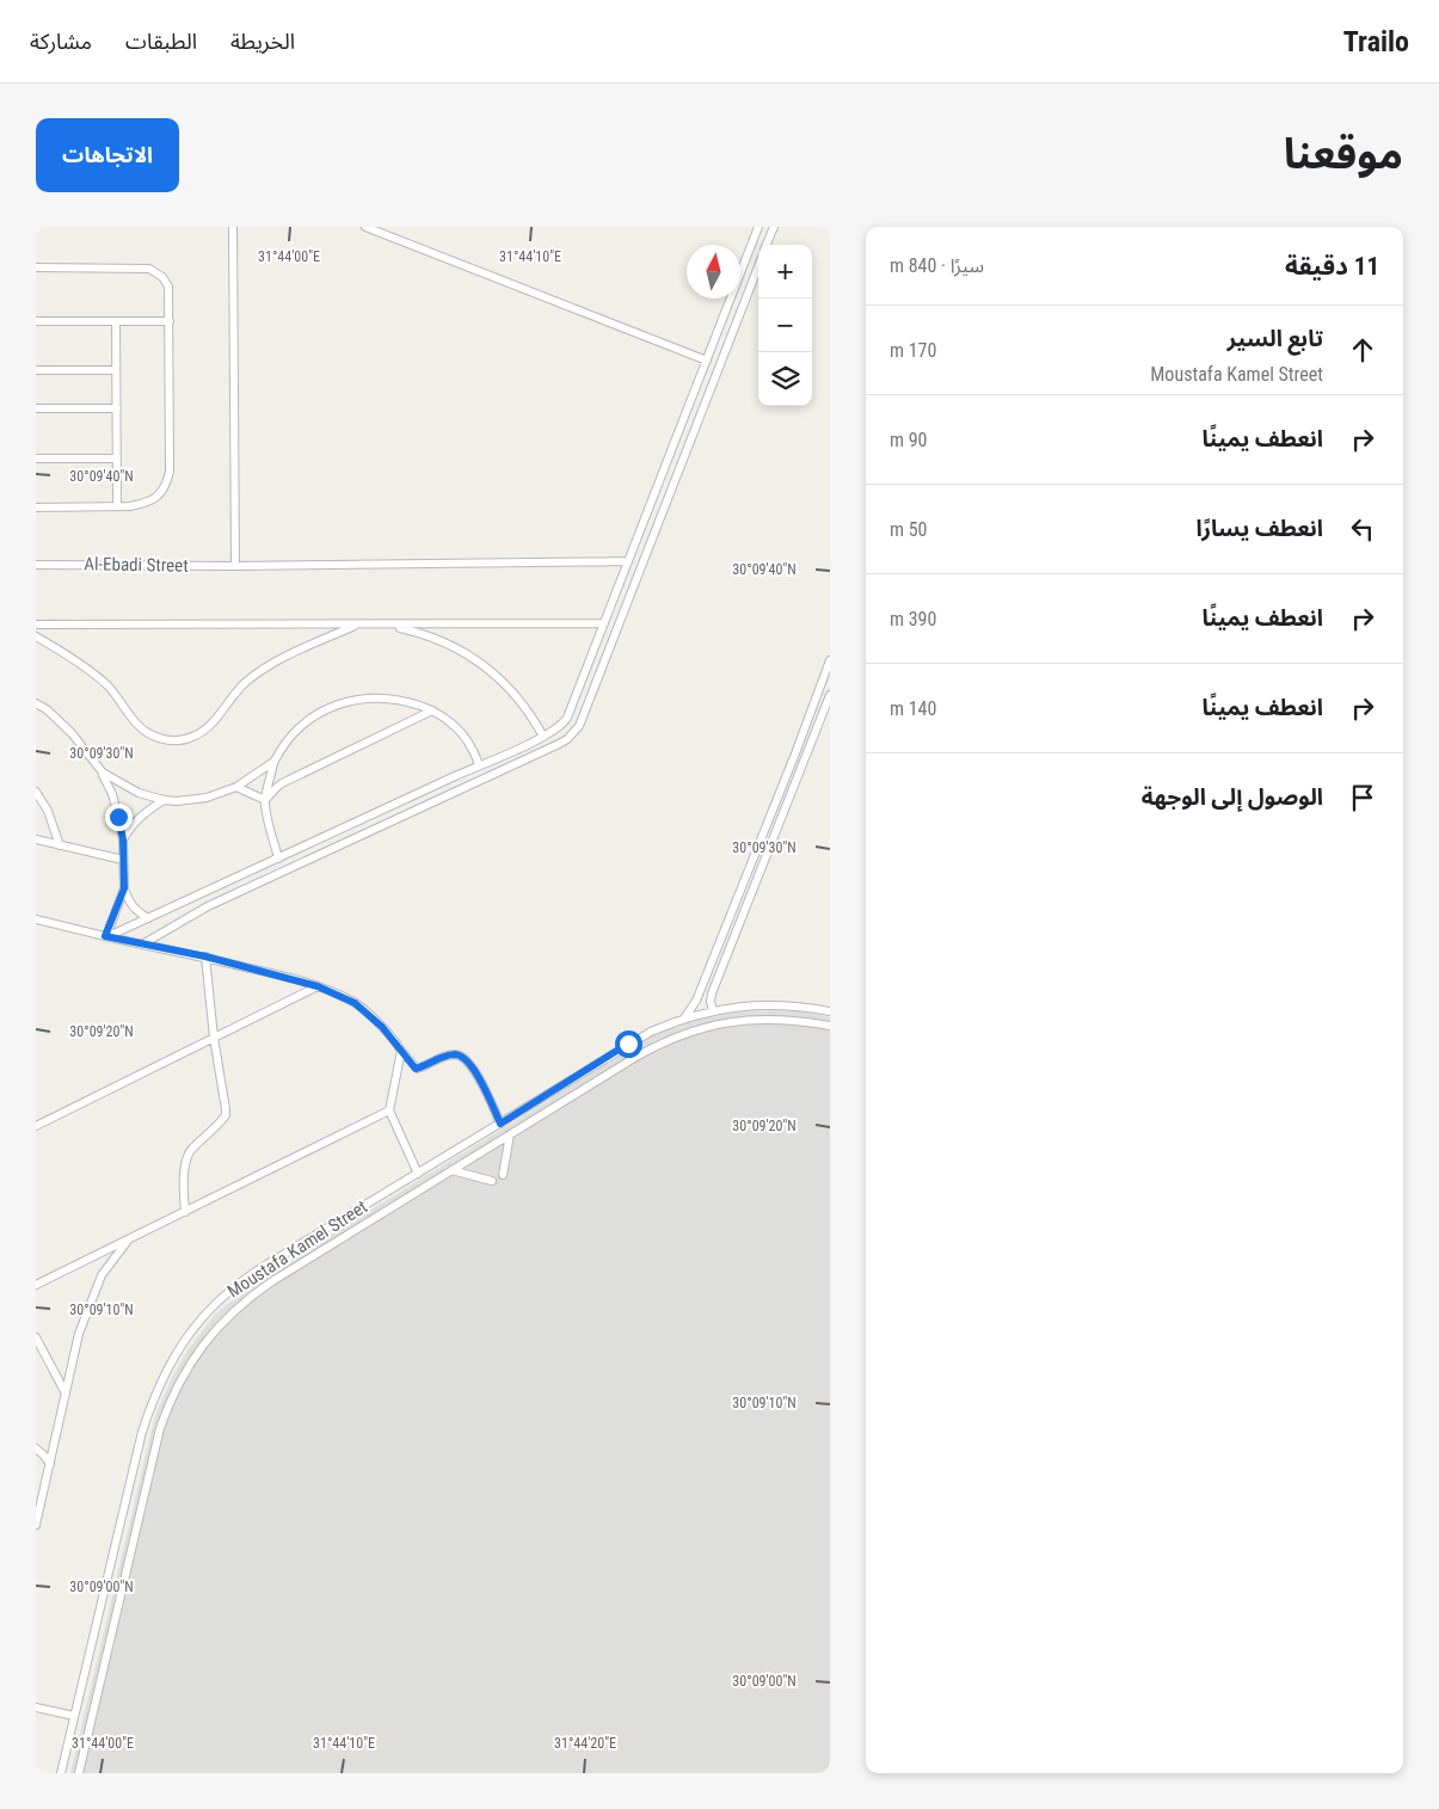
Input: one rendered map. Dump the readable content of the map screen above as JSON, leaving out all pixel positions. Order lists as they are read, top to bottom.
{
  "streets": {
    "street": ["Al-Ebadi Street", "Moustafa Kamel Street"]
  },
  "north": "top",
  "page": {
    "header": "Trailo",
    "nav": ["الخريطة", "الطبقات", "مشاركة"],
    "title": "موقعنا",
    "buttons": "الاتجاهات",
    "heading": ["11 دقيقة", "سيرًا · 840 m"],
    "map_buttons": ["+", "−"],
    "list": [
      ["تابع السير", "Moustafa Kamel Street", "170 m"],
      ["انعطف يمينًا", "90 m"],
      ["انعطف يسارًا", "50 m"],
      ["انعطف يمينًا", "390 m"],
      ["انعطف يمينًا", "140 m"],
      "الوصول إلى الوجهة"
    ]
  },
  "coordinates": [
    "31°44'00\"E",
    "31°44'10\"E",
    "30°09'40\"N",
    "30°09'30\"N",
    "30°09'20\"N",
    "30°09'10\"N",
    "30°09'00\"N",
    "31°44'20\"E"
  ]
}
